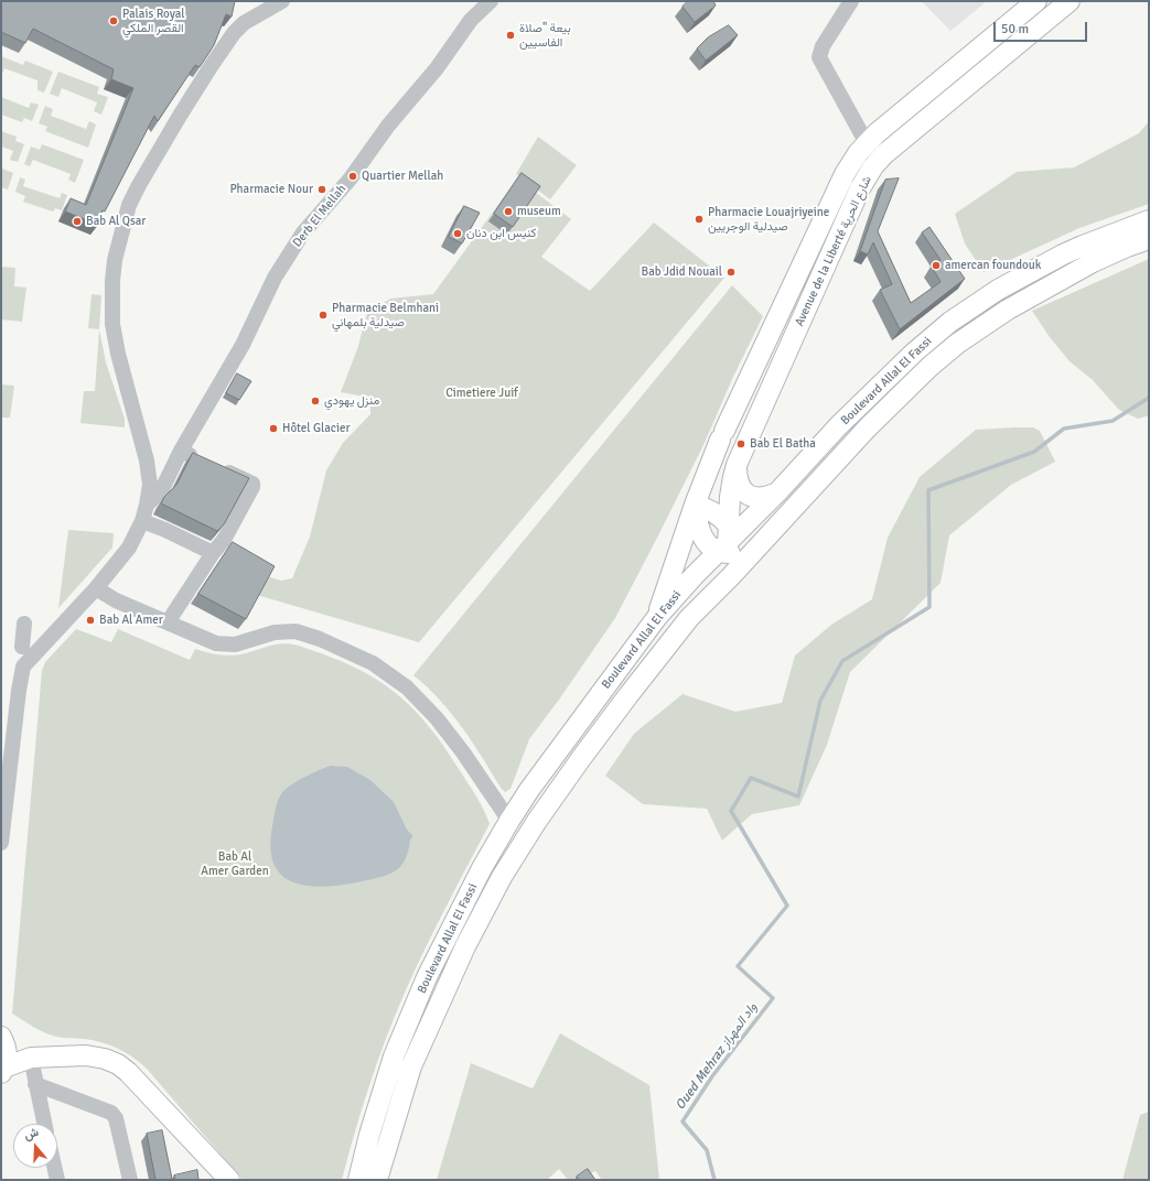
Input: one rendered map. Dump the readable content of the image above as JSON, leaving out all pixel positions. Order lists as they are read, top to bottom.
{
  "streets": {
    "main road": ["Avenue de la Liberté شارع الحرية", "Boulevard Allal El Fassi"],
    "street": ["Derb El Mellah"]
  },
  "crossings": [
    ["Avenue de la Liberté شارع الحرية", "Boulevard Allal El Fassi"]
  ],
  "water": ["Oued Mehraz واد المهراز"],
  "parks": ["Cimetiere Juif", "Bab Al Amer Garden"],
  "places": [
    "Palais Royal القصر الملكي",
    "بيعة \"صلاة الفاسيين",
    "Quartier Mellah",
    "Pharmacie Nour",
    "museum",
    "Pharmacie Louajriyeine صيدلية الوجريين",
    "Bab Al Qsar",
    "كنيس ابن دنان",
    "amercan foundouk",
    "Bab Jdid Nouail",
    "Pharmacie Belmhani صيدلية بلمهاني",
    "منزل يهودي",
    "Hôtel Glacier",
    "Bab El Batha",
    "Bab Al Amer"
  ],
  "scale_bar": "50 m",
  "north": "top"
}
